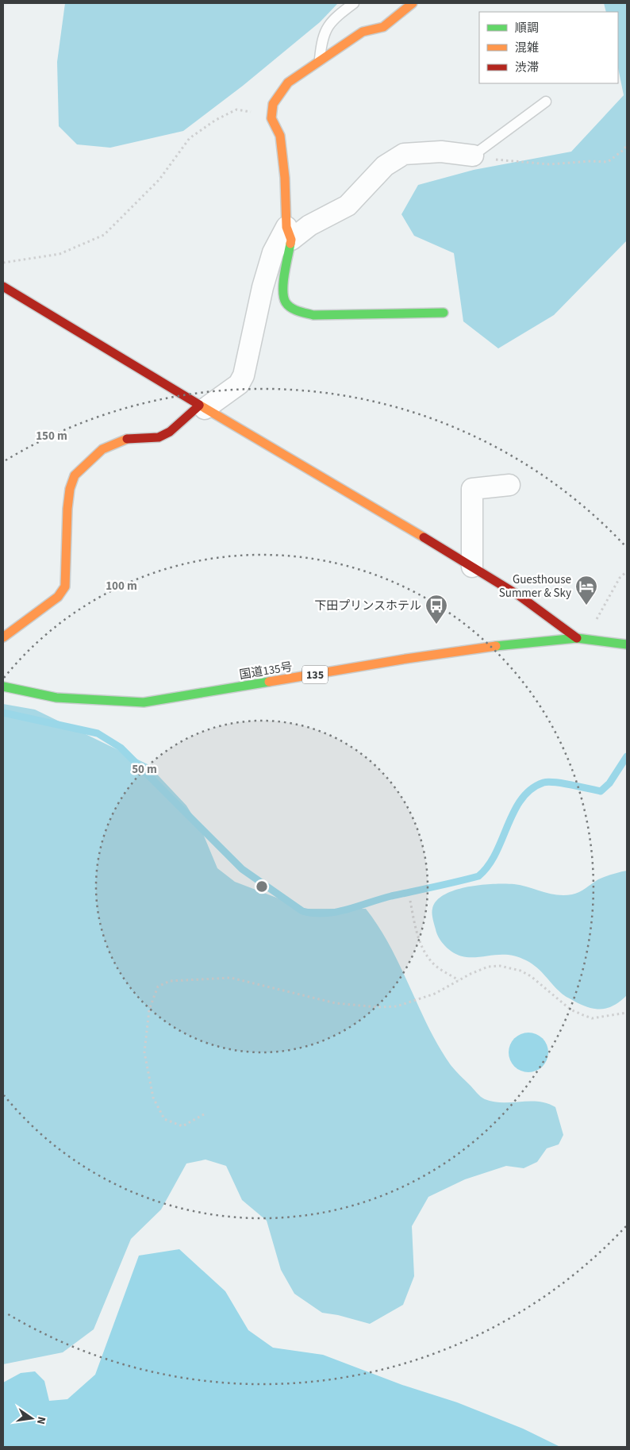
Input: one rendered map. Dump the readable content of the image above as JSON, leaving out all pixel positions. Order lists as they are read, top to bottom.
{
  "streets": {
    "main road": ["国道135号", "135"]
  },
  "places": {
    "hotel": ["Guesthouse Summer & Sky"],
    "bus stop": ["下田プリンスホテル"]
  },
  "legend": ["順調", "混雑", "渋滞"],
  "north": "right",
  "rings": ["150 m", "100 m", "50 m"]
}
